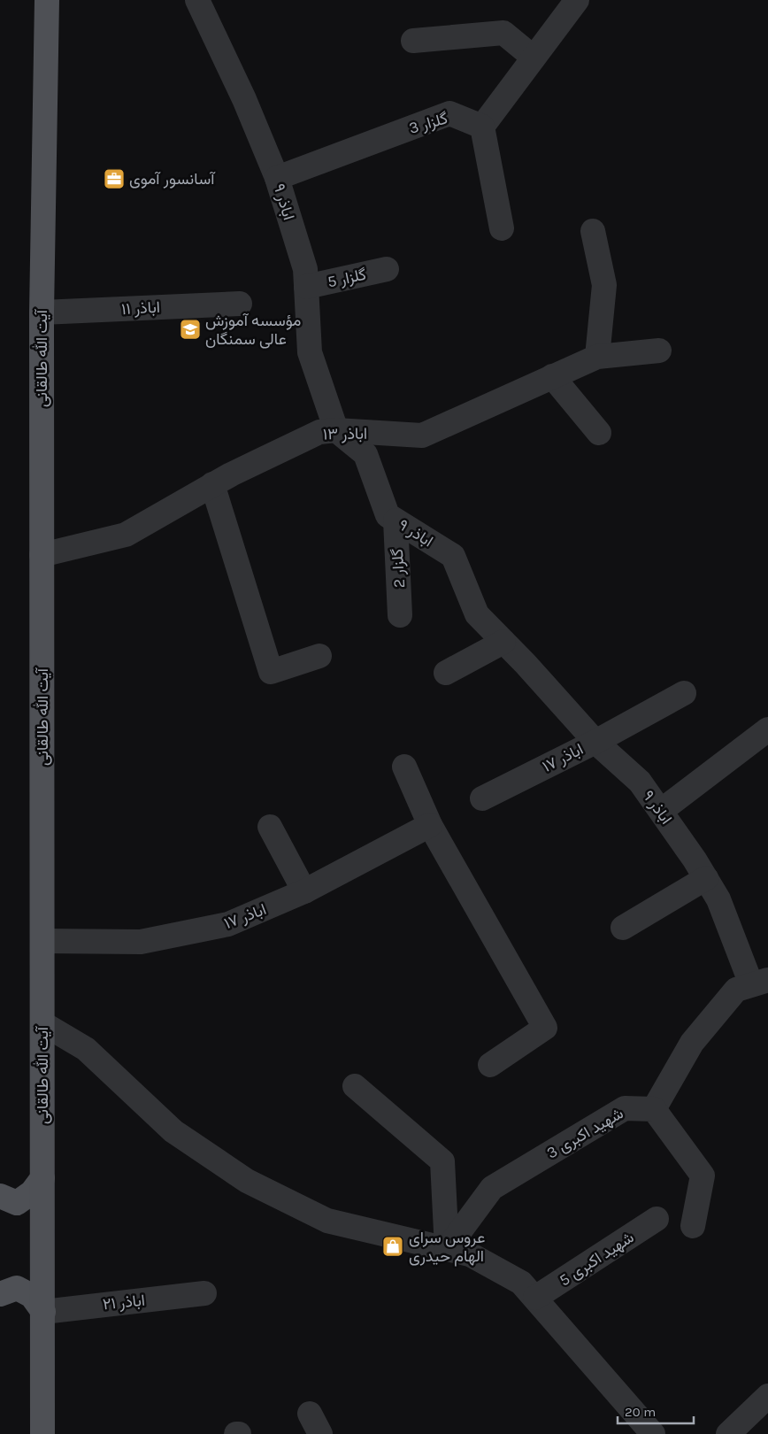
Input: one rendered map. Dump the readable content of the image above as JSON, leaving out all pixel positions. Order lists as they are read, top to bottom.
{
  "streets": {
    "main road": ["آیت الله طالقانی"],
    "street": [
      "گلزار 3",
      "اباذر ۹",
      "گلزار 5",
      "اباذر ۱۱",
      "اباذر ۱۳",
      "گلزار 2",
      "اباذر ۱۷",
      "شهید اکبری 3",
      "شهید اکبری 5",
      "اباذر ۲۱"
    ]
  },
  "crossings": [
    ["گلزار 3", "اباذر ۹"],
    ["اباذر ۹", "گلزار 5"],
    ["اباذر ۹", "اباذر ۱۳"],
    ["اباذر ۹", "گلزار 2"],
    ["اباذر ۹", "اباذر ۱۷"],
    ["اباذر ۱۱", "آیت الله طالقانی"],
    ["آیت الله طالقانی", "اباذر ۱۳"],
    ["آیت الله طالقانی", "اباذر ۱۷"],
    ["آیت الله طالقانی", "اباذر ۲۱"]
  ],
  "places": {
    "office": ["آسانسور آموی"],
    "school or university": ["مؤسسه آموزش عالی سمنگان"],
    "shop": ["عروس سرای الهام حیدری"]
  },
  "scale_bar": "20 m"
}
